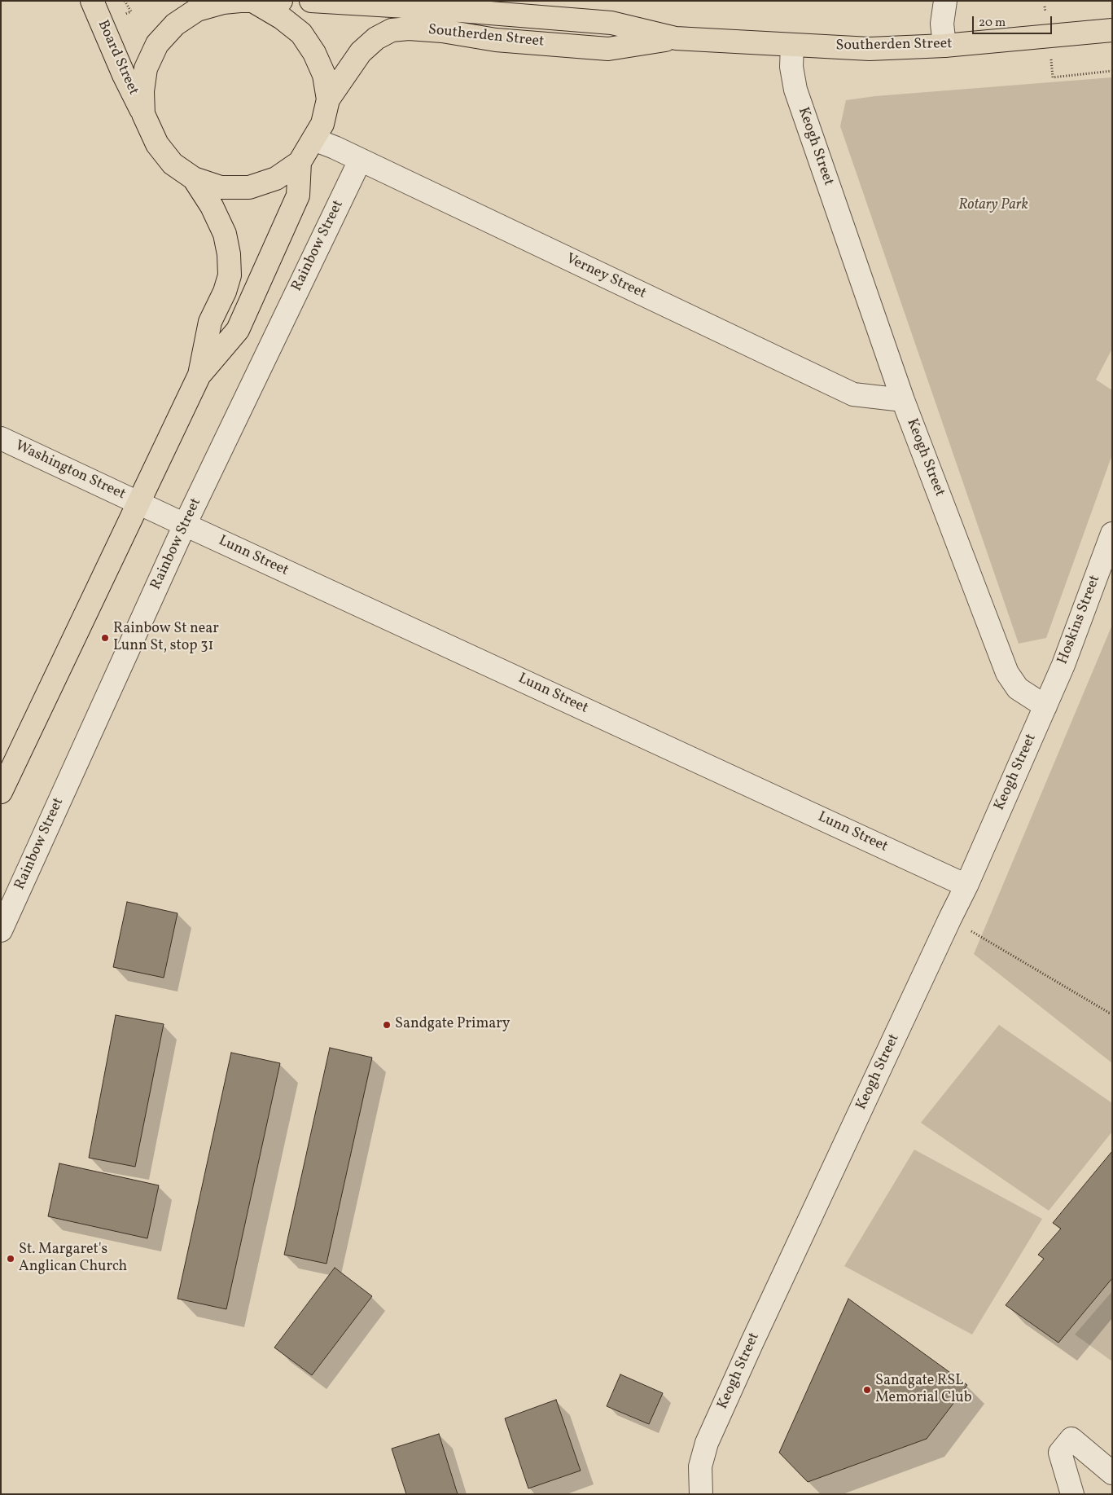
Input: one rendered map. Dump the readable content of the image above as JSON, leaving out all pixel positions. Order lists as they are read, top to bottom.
{
  "streets": {
    "main road": ["Southerden Street", "Board Street"],
    "street": [
      "Keogh Street",
      "Rainbow Street",
      "Verney Street",
      "Washington Street",
      "Lunn Street",
      "Hoskins Street"
    ]
  },
  "crossings": [
    ["Southerden Street", "Keogh Street"],
    ["Keogh Street", "Verney Street"],
    ["Keogh Street", "Lunn Street"],
    ["Keogh Street", "Hoskins Street"],
    ["Rainbow Street", "Verney Street"],
    ["Rainbow Street", "Lunn Street"],
    ["Washington Street", "Lunn Street"]
  ],
  "parks": ["Rotary Park"],
  "places": [
    "Rainbow St near Lunn St, stop 31",
    "Sandgate Primary",
    "St. Margaret's Anglican Church",
    "Sandgate RSL Memorial Club"
  ],
  "scale_bar": "20 m"
}
